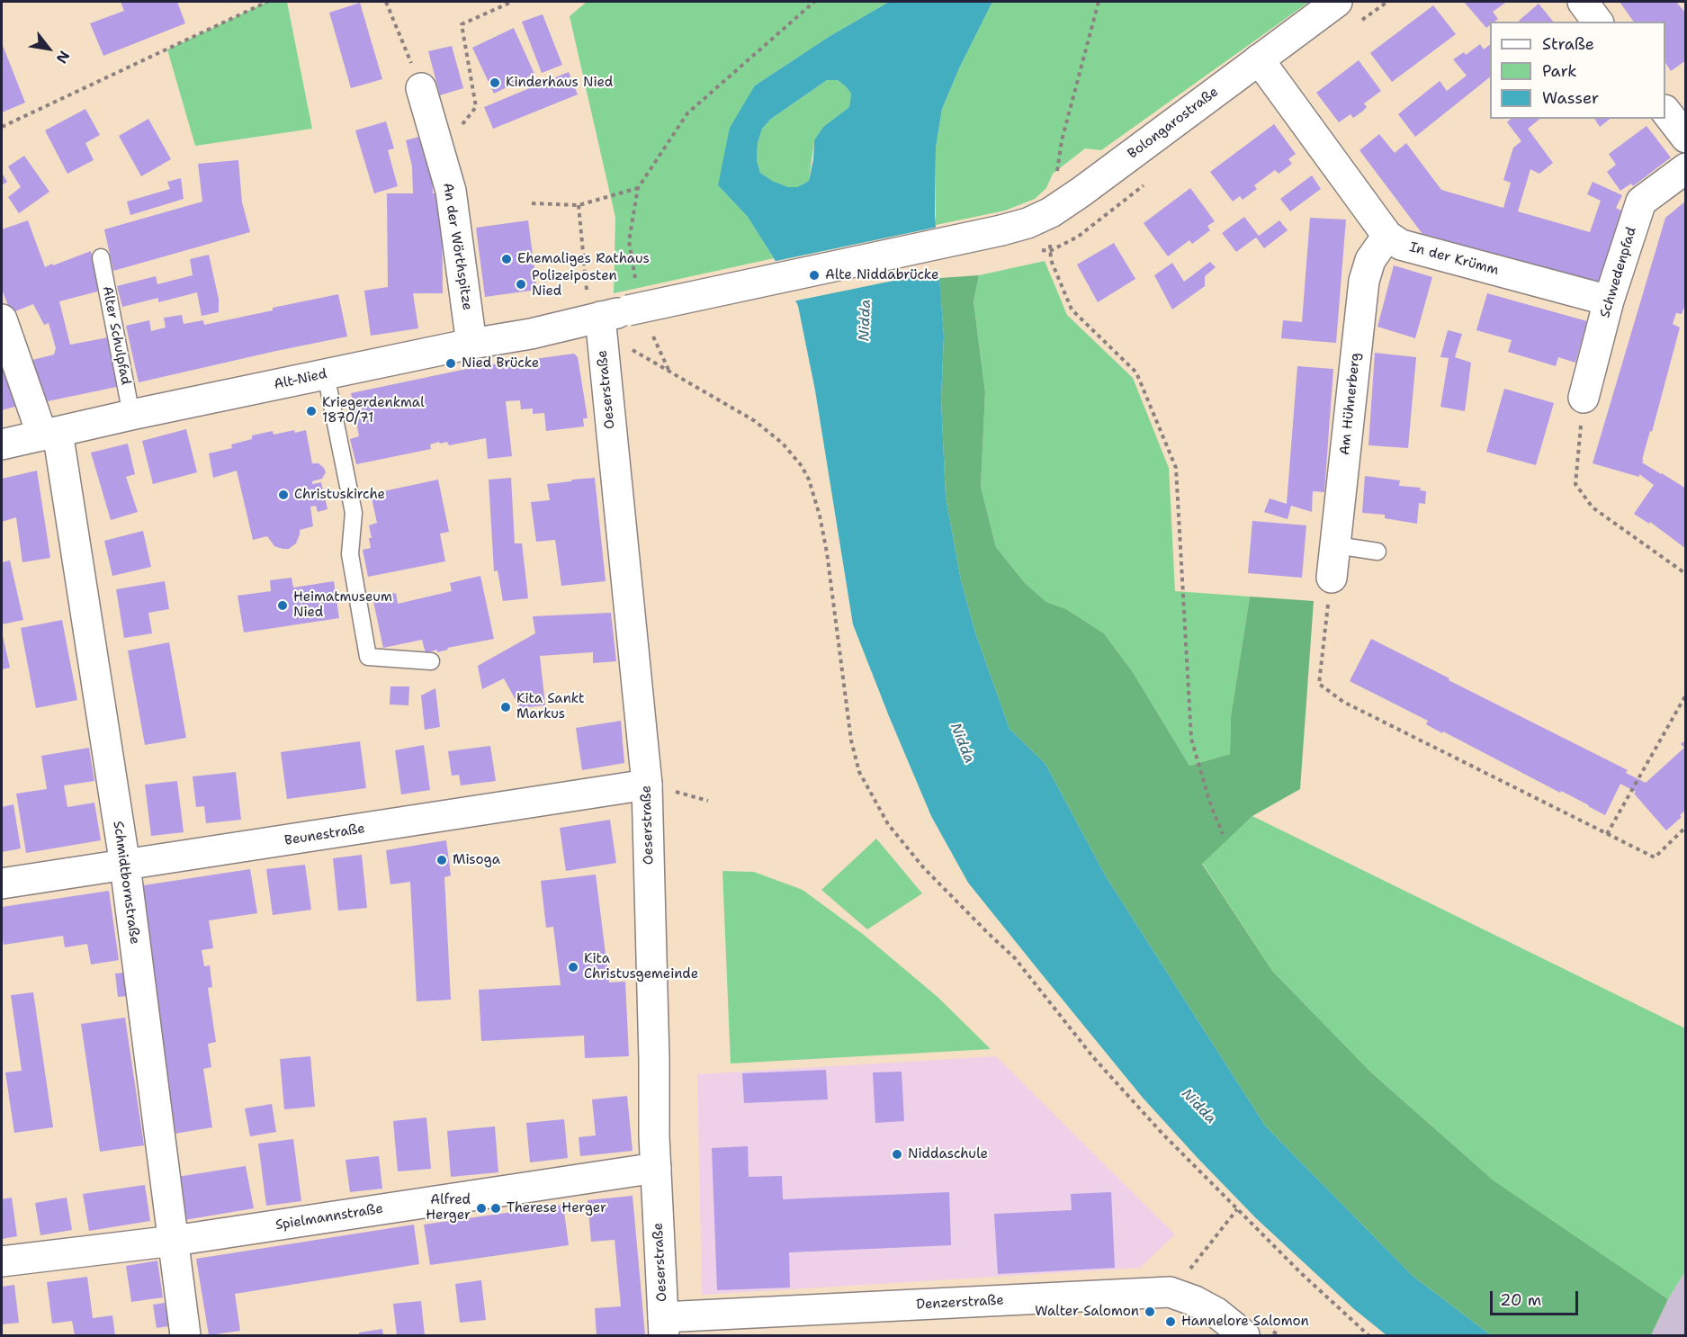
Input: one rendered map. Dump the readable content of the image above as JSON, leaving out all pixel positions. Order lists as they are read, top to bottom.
{
  "streets": {
    "street": [
      "Bolongarostraße",
      "An der Wörthspitze",
      "In der Krümm",
      "Schwedenpfad",
      "Alt-Nied",
      "Oeserstraße",
      "Am Hühnerberg",
      "Beunestraße",
      "Schmidtbornstraße",
      "Spielmannstraße",
      "Denzerstraße"
    ],
    "lane": ["Alter Schulpfad"]
  },
  "crossings": [
    ["Bolongarostraße", "In der Krümm"],
    ["Bolongarostraße", "Alt-Nied"],
    ["Bolongarostraße", "Oeserstraße"],
    ["An der Wörthspitze", "Alt-Nied"],
    ["In der Krümm", "Schwedenpfad"],
    ["In der Krümm", "Am Hühnerberg"],
    ["Alter Schulpfad", "Alt-Nied"],
    ["Alt-Nied", "Oeserstraße"],
    ["Alt-Nied", "Schmidtbornstraße"],
    ["Oeserstraße", "Beunestraße"],
    ["Oeserstraße", "Spielmannstraße"],
    ["Oeserstraße", "Denzerstraße"],
    ["Beunestraße", "Schmidtbornstraße"],
    ["Schmidtbornstraße", "Spielmannstraße"]
  ],
  "water": ["Nidda"],
  "places": [
    "Kinderhaus Nied",
    "Ehemaliges Rathaus",
    "Alte Niddabrücke",
    "Polizeiposten Nied",
    "Nied Brücke",
    "Kriegerdenkmal 1870/71",
    "Christuskirche",
    "Heimatmuseum Nied",
    "Kita Sankt Markus",
    "Misoga",
    "Kita Christusgemeinde",
    "Niddaschule",
    "Alfred Herger",
    "Therese Herger",
    "Walter Salomon",
    "Hannelore Salomon"
  ],
  "legend": ["Straße", "Park", "Wasser"],
  "scale_bar": "20 m",
  "north": "bottom right"
}
